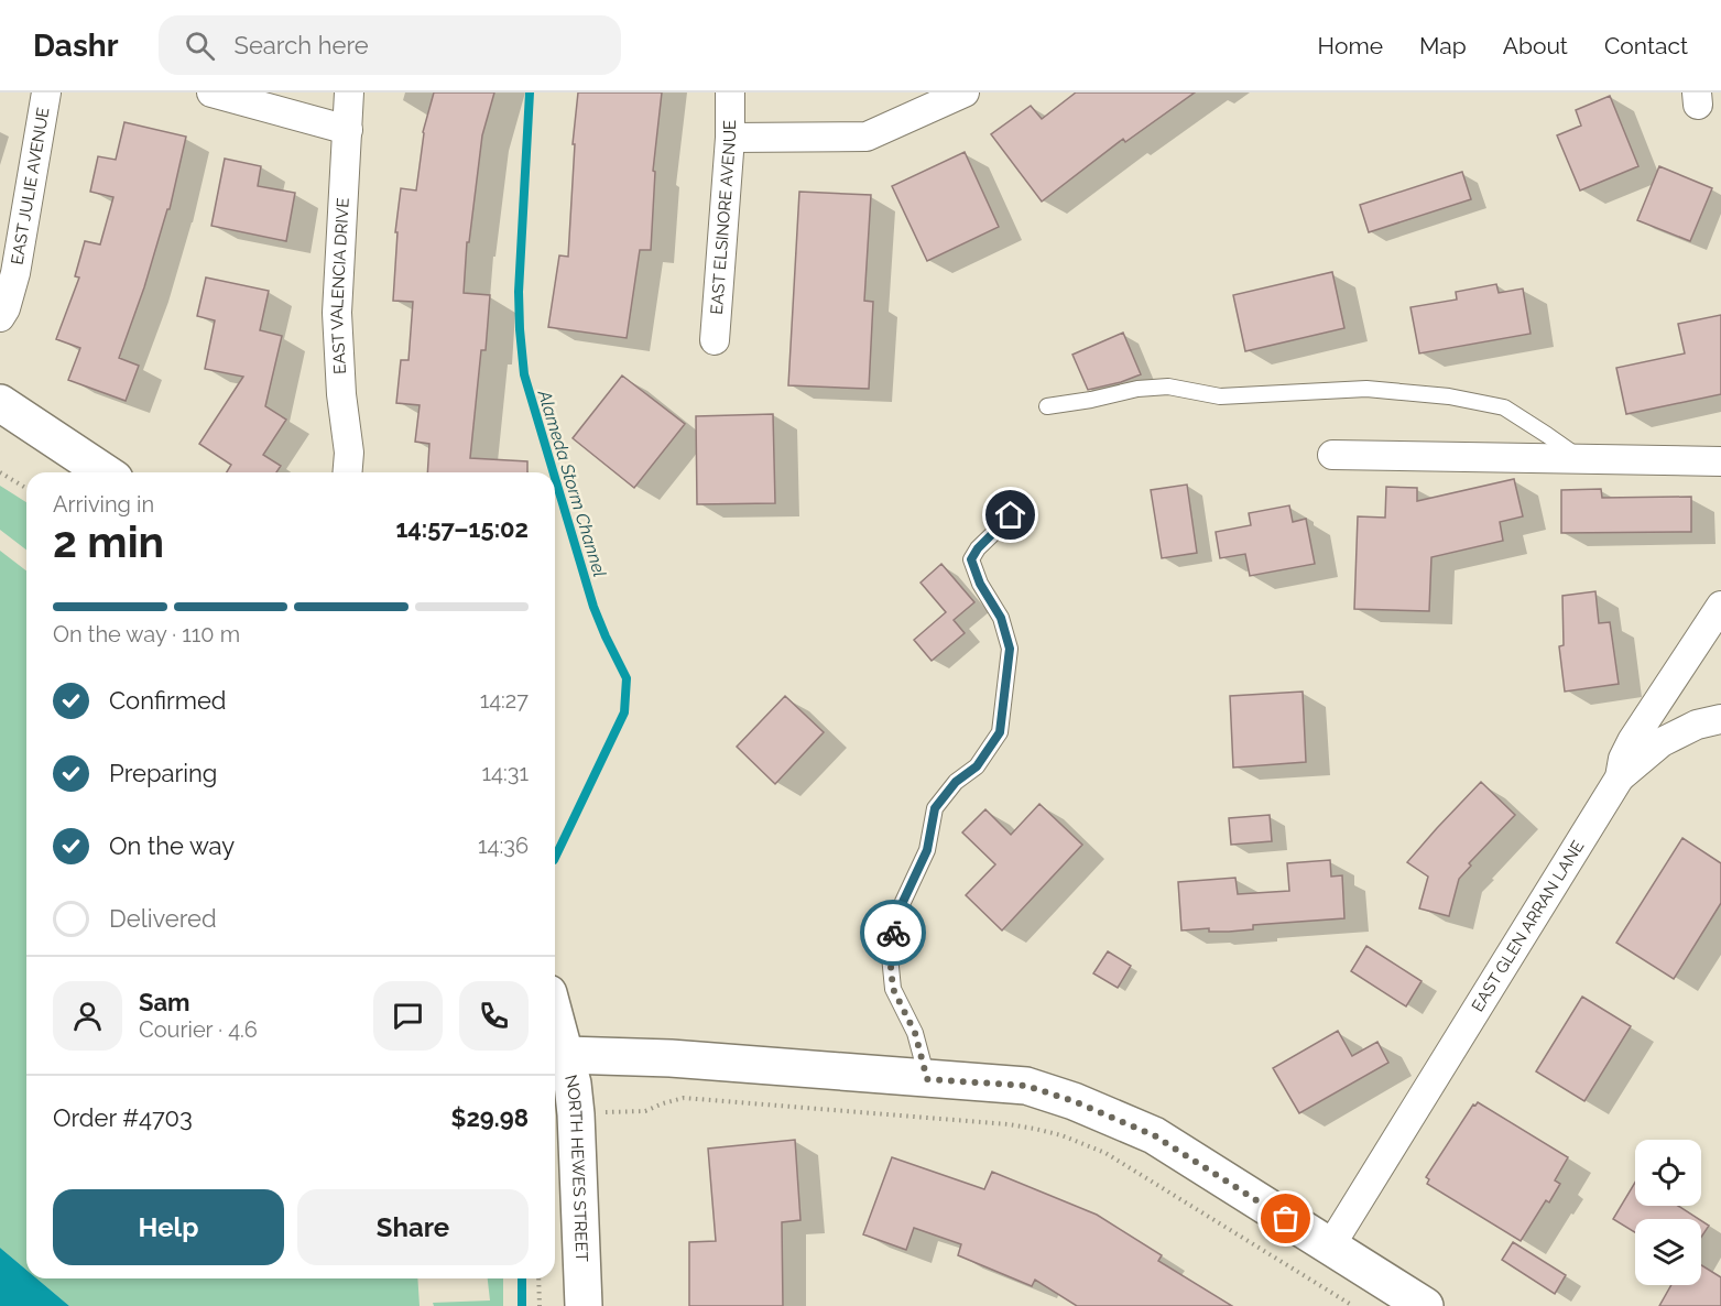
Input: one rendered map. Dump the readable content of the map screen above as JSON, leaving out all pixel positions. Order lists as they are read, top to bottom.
{
  "streets": {
    "street": [
      "EAST JULIE AVENUE",
      "EAST ELSINORE AVENUE",
      "EAST VALENCIA DRIVE",
      "EAST GLEN ARRAN LANE",
      "NORTH HEWES STREET"
    ]
  },
  "water": ["Alameda Storm Channel"],
  "page": {
    "header": "Dashr",
    "search": "Search here",
    "nav": [
      "Home",
      "Map",
      "About",
      "Contact"
    ],
    "heading": ["2 min", "Arriving in", "14:57–15:02"],
    "panel": [
      "Sam",
      "Courier · 4.6",
      "Order #4703",
      "$29.98"
    ],
    "bar": "On the way · 110 m",
    "list": [
      ["Confirmed", "14:27"],
      ["Preparing", "14:31"],
      ["On the way", "14:36"],
      "Delivered"
    ],
    "buttons": ["Help", "Share"]
  }
}
